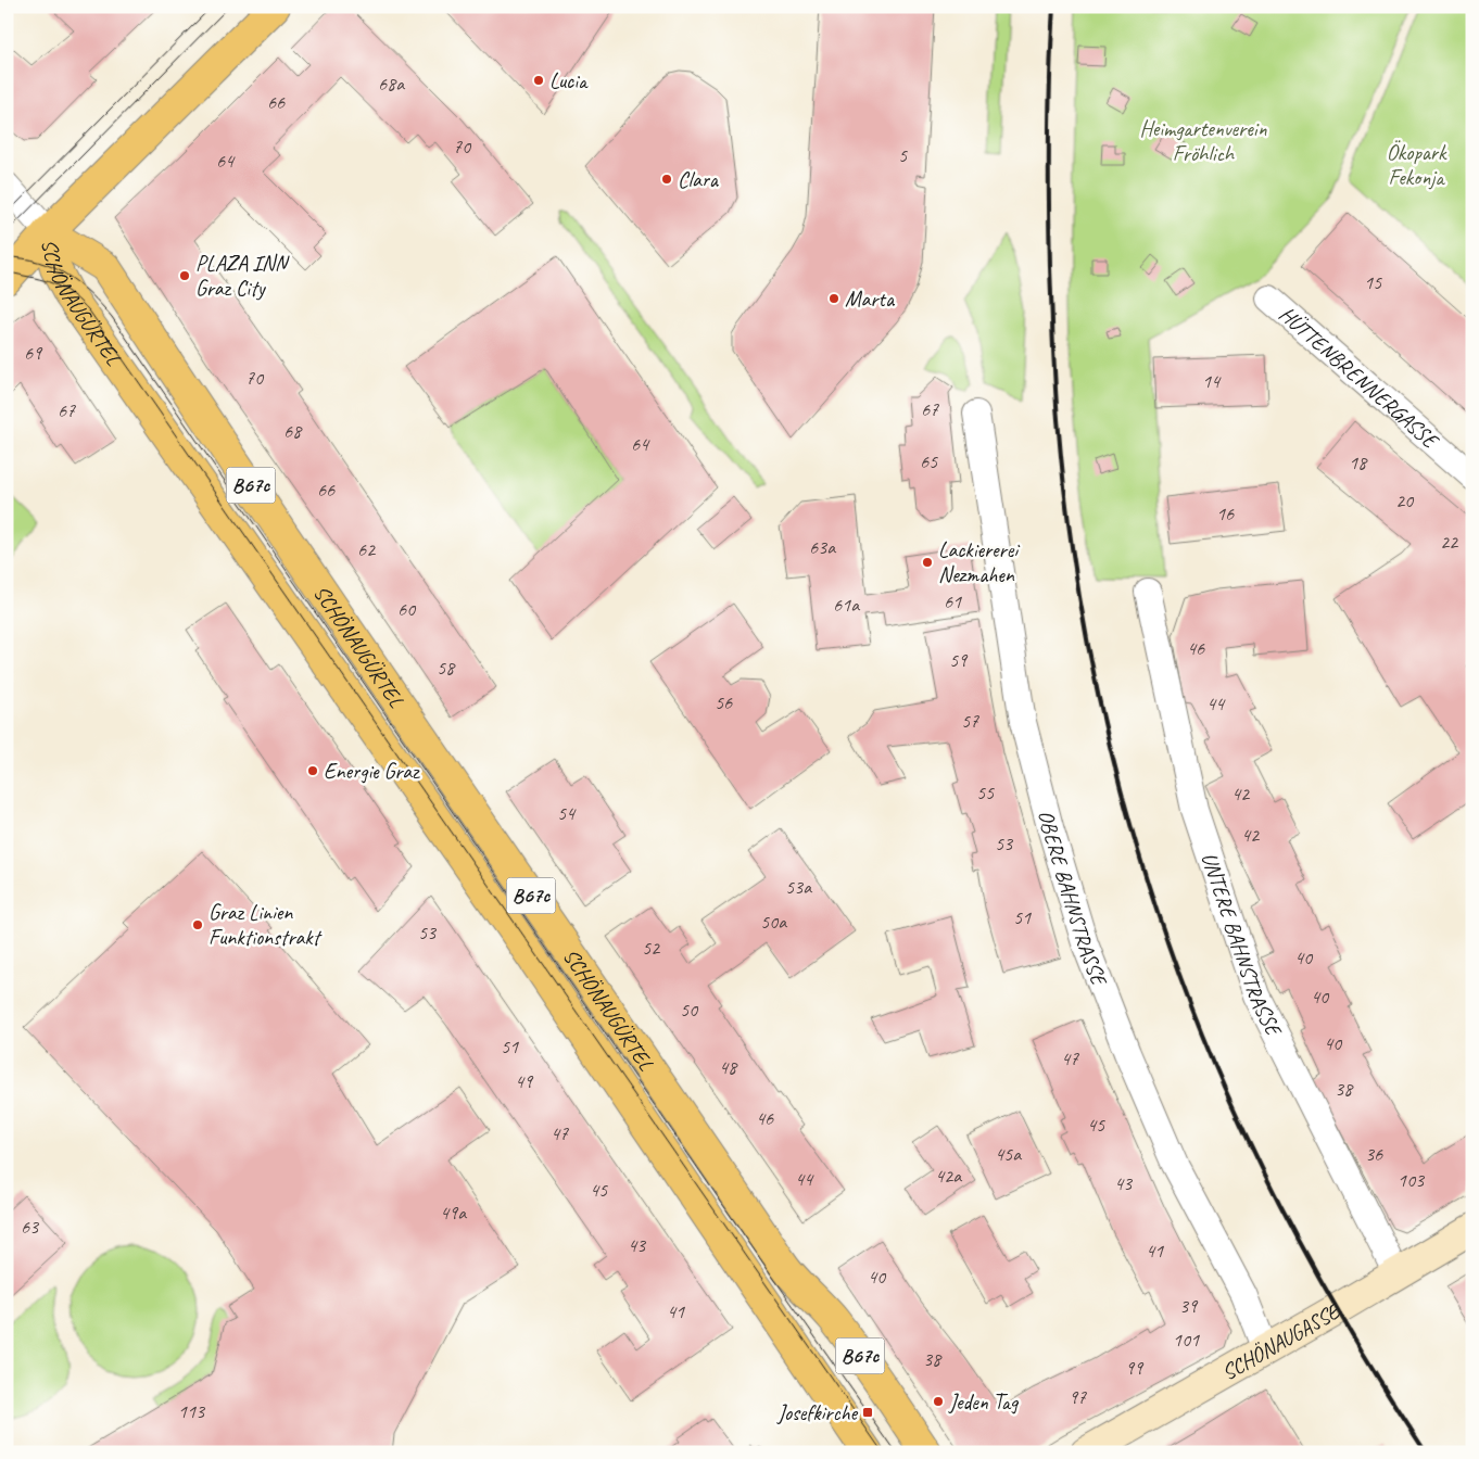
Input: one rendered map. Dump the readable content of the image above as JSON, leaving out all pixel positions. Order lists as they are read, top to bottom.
{
  "streets": {
    "main road": ["SCHÖNAUGÜRTEL", "B67c", "SCHÖNAUGASSE"],
    "street": ["HÜTTENBRENNERGASSE", "OBERE BAHNSTRASSE", "UNTERE BAHNSTRASSE"]
  },
  "crossings": [
    ["OBERE BAHNSTRASSE", "SCHÖNAUGASSE"],
    ["UNTERE BAHNSTRASSE", "SCHÖNAUGASSE"]
  ],
  "parks": ["Heimgartenverein Fröhlich", "Ökopark Fekonja"],
  "places": {
    "other": [
      "Lucia",
      "Clara",
      "PLAZA INN Graz City",
      "Marta",
      "Lackiererei Nezmahen",
      "Energie Graz",
      "Graz Linien Funktionstrakt",
      "Jeden Tag"
    ],
    "transit": ["Josefkirche"]
  },
  "house_numbers": [
    "68a",
    "66",
    "70",
    "5",
    "64",
    "15",
    "69",
    "70",
    "14",
    "67",
    "67",
    "68",
    "64",
    "65",
    "18",
    "66",
    "20",
    "16",
    "22",
    "63a",
    "62",
    "61",
    "61a",
    "60",
    "46",
    "59",
    "58",
    "56",
    "44",
    "57",
    "55",
    "42",
    "54",
    "42",
    "53",
    "53a",
    "51",
    "50a",
    "53",
    "52",
    "40",
    "40",
    "50",
    "40",
    "51",
    "47",
    "48",
    "49",
    "38",
    "46",
    "45",
    "47",
    "45a",
    "36",
    "42a",
    "44",
    "103",
    "43",
    "45",
    "49a",
    "63",
    "43",
    "41",
    "40",
    "39",
    "41",
    "101",
    "38",
    "99",
    "97",
    "113"
  ]
}
